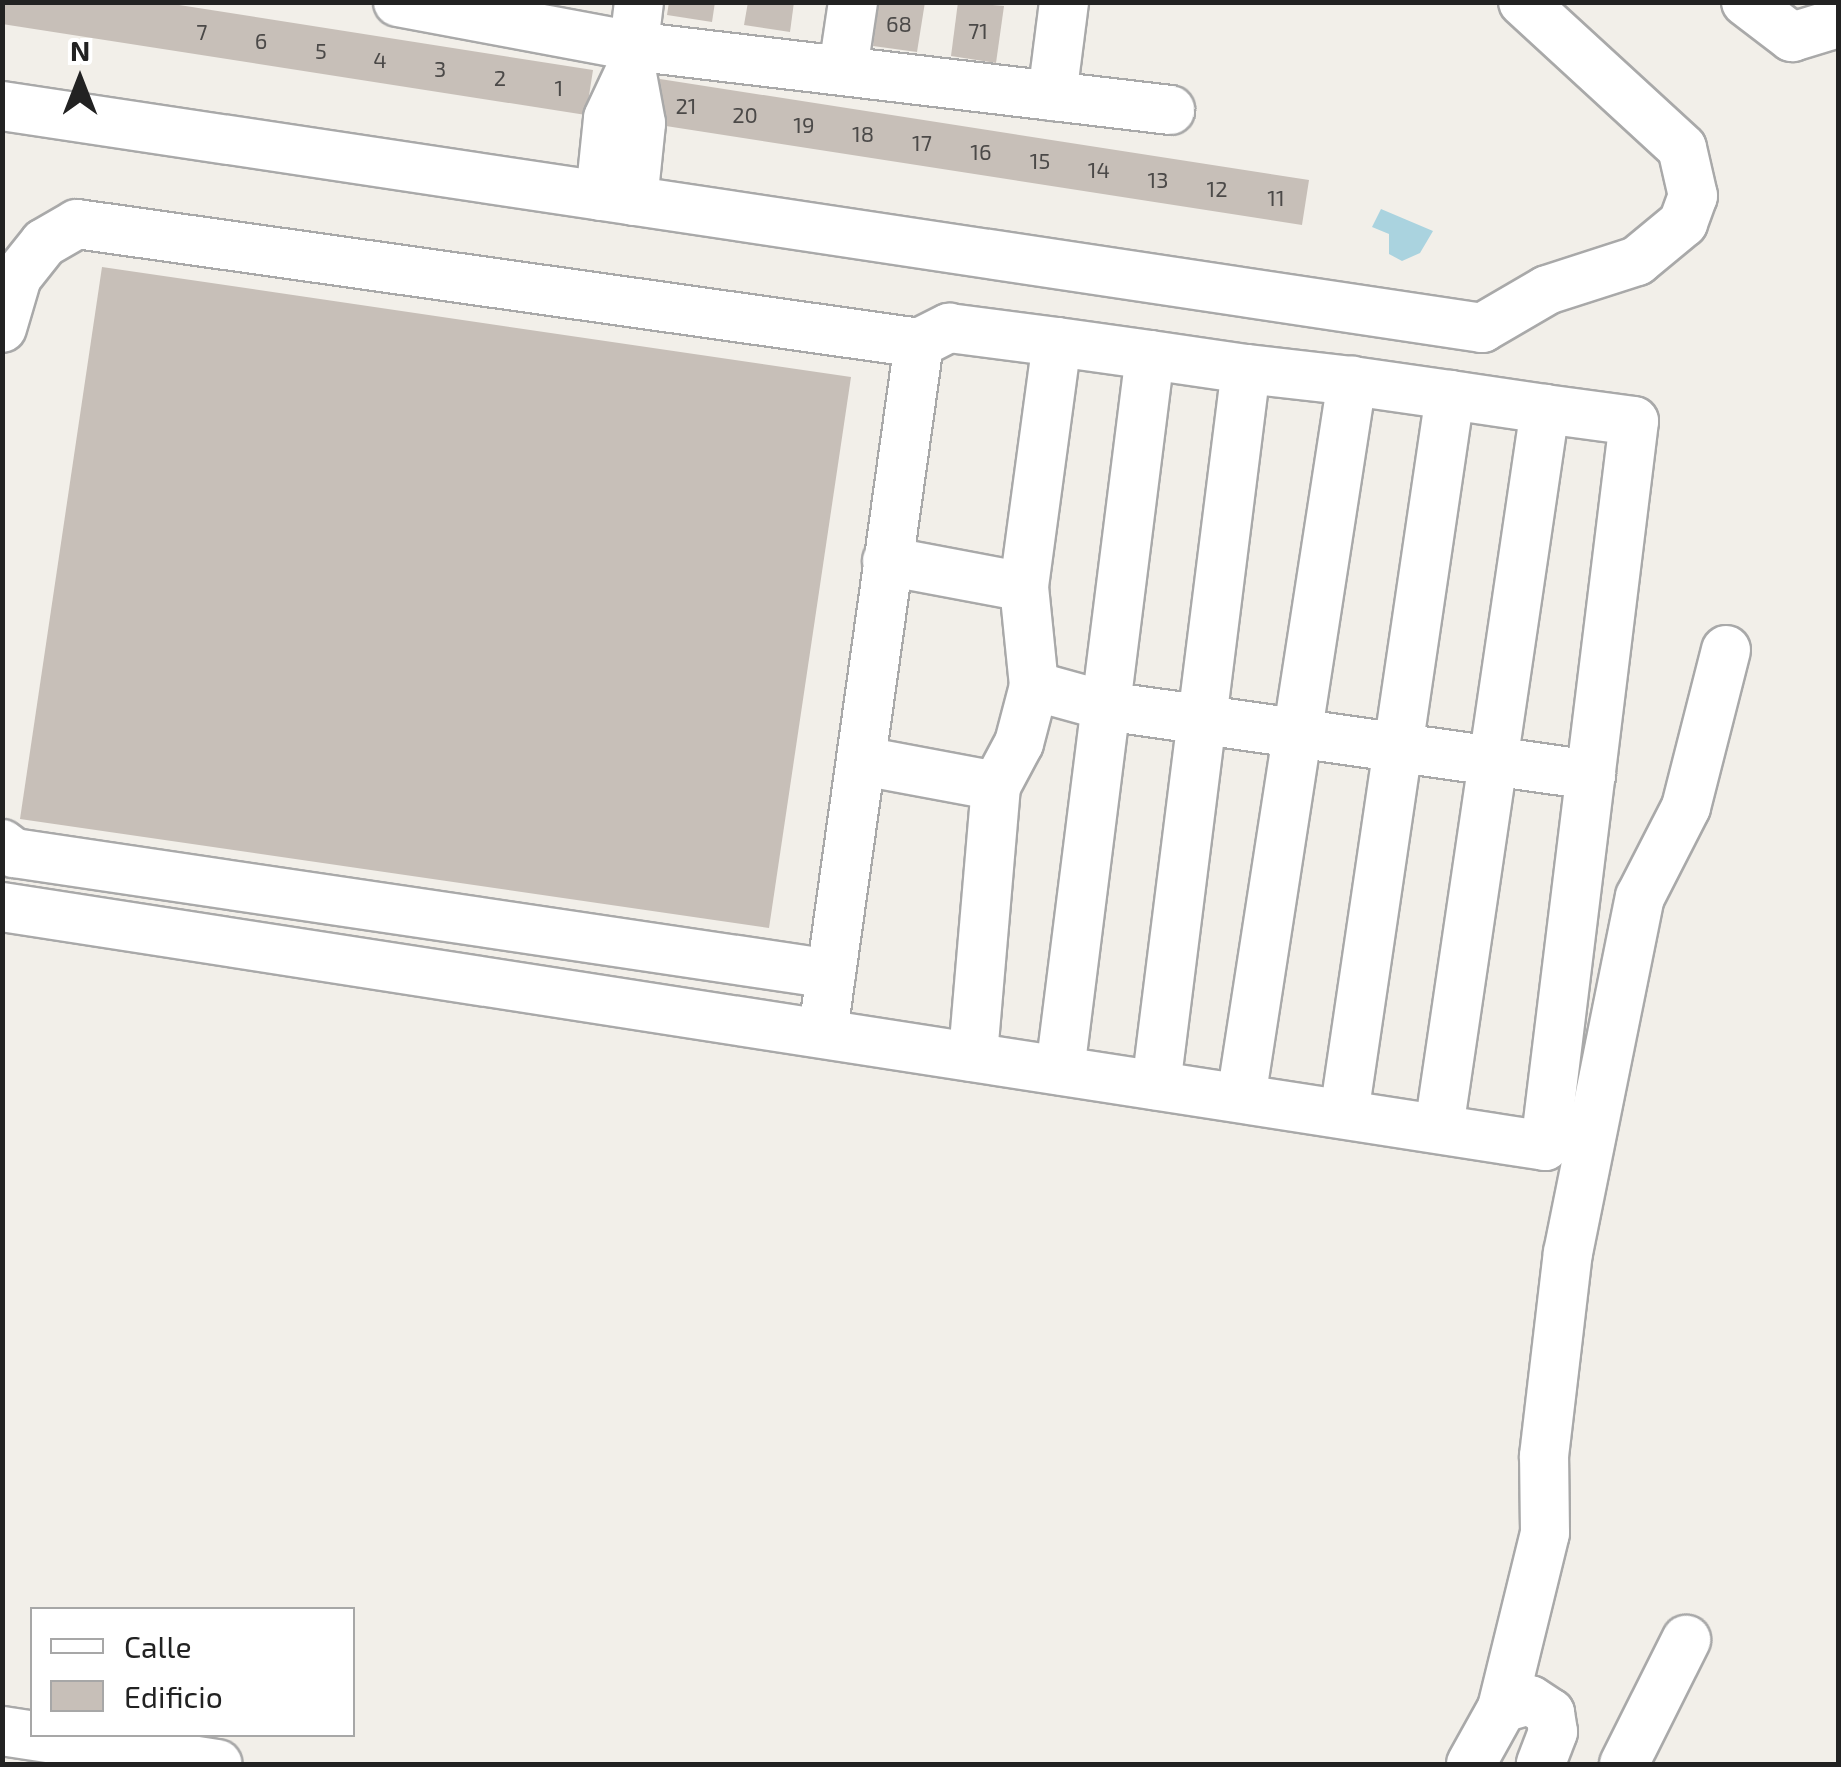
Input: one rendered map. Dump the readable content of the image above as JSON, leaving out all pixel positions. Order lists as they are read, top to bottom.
{
  "house_numbers": [
    "68",
    "71",
    "7",
    "6",
    "5",
    "4",
    "3",
    "2",
    "1",
    "21",
    "20",
    "19",
    "18",
    "17",
    "16",
    "15",
    "14",
    "13",
    "12",
    "11"
  ],
  "legend": ["Calle", "Edificio"],
  "north": "top"
}
